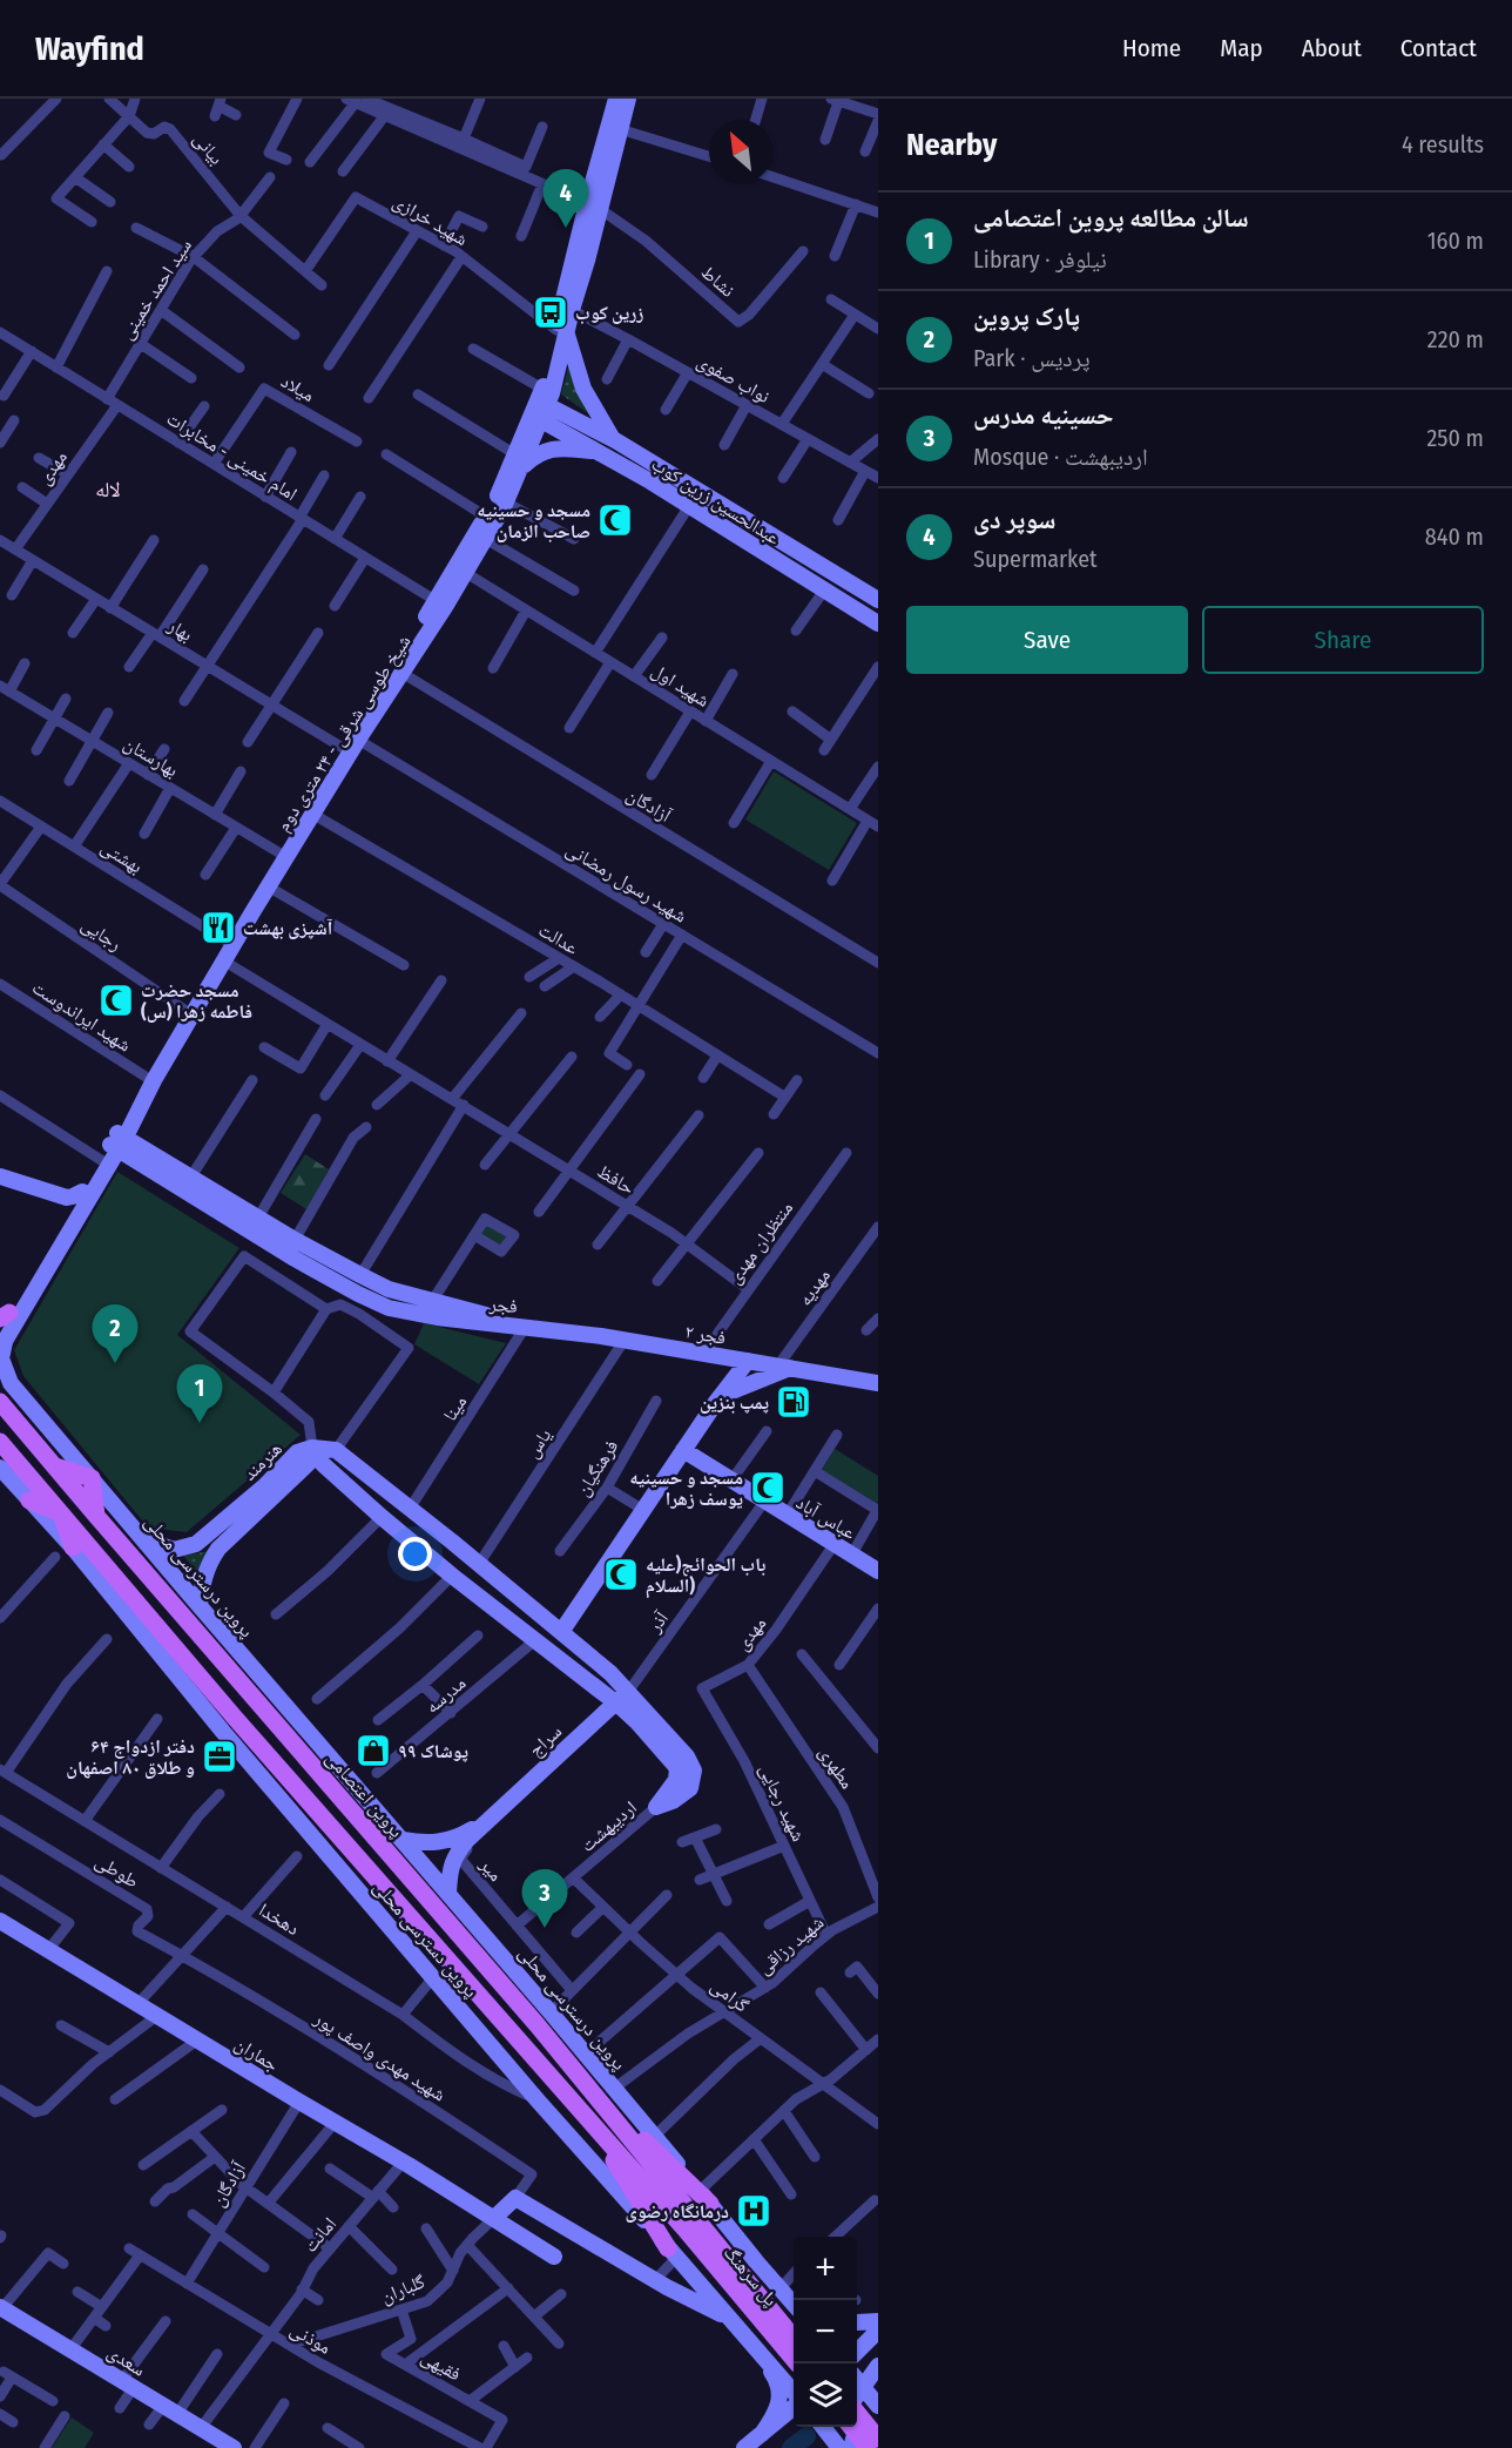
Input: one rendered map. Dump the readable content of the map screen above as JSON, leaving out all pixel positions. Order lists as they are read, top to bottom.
{
  "streets": {
    "main road": [
      "عبدالحسین زرین کوب",
      "شیخ طوسی شرقی - ۲۴ متری دوم",
      "فجر",
      "فجر ۲",
      "هنرمند",
      "عباس آباد",
      "پروین درسترسی محلی",
      "سراج",
      "پروین اعتصامی",
      "پروین دسترسی محلی",
      "جماران",
      "پل سرهنگ",
      "سعدی"
    ],
    "street": [
      "بیانی",
      "شهید خرازی",
      "نشاط",
      "سید احمد خمینی",
      "نواب صفوی",
      "میلاد",
      "امام خمینی - مخابرات",
      "مهدی",
      "بهار",
      "شهید اول",
      "بهارستان",
      "آزادگان",
      "بهشتی",
      "شهید رسول رمضانی",
      "رجایی",
      "عدالت",
      "شهید ایراندوست",
      "حافظ",
      "منتظران مهدی",
      "مهدیه",
      "مینا",
      "یاس",
      "فرهنگیان",
      "آذر",
      "مدرسه",
      "مطهری",
      "شهید رجایی",
      "اردیبهشت",
      "میر",
      "طوطی",
      "دهخدا",
      "شهید رزاقی",
      "گرامی",
      "شهید مهدی واصف پور",
      "امانت",
      "گلباران",
      "موذنی",
      "فقیهی"
    ]
  },
  "crossings": [
    ["بیانی", "سید احمد خمینی"],
    ["شهید خرازی", "شیخ طوسی شرقی - ۲۴ متری دوم"],
    ["نشاط", "شیخ طوسی شرقی - ۲۴ متری دوم"],
    ["سید احمد خمینی", "امام خمینی - مخابرات"],
    ["سید احمد خمینی", "مهدی"],
    ["نواب صفوی", "شیخ طوسی شرقی - ۲۴ متری دوم"],
    ["میلاد", "امام خمینی - مخابرات"],
    ["امام خمینی - مخابرات", "مهدی"],
    ["امام خمینی - مخابرات", "شیخ طوسی شرقی - ۲۴ متری دوم"],
    ["مهدی", "بهار"],
    ["مهدی", "عباس آباد"],
    ["مهدی", "مطهری"],
    ["مهدی", "شهید رجایی"],
    ["عبدالحسین زرین کوب", "شیخ طوسی شرقی - ۲۴ متری دوم"],
    ["بهار", "شیخ طوسی شرقی - ۲۴ متری دوم"],
    ["شهید اول", "شیخ طوسی شرقی - ۲۴ متری دوم"],
    ["شیخ طوسی شرقی - ۲۴ متری دوم", "بهارستان"],
    ["شیخ طوسی شرقی - ۲۴ متری دوم", "آزادگان"],
    ["شیخ طوسی شرقی - ۲۴ متری دوم", "بهشتی"],
    ["شیخ طوسی شرقی - ۲۴ متری دوم", "شهید رسول رمضانی"],
    ["شیخ طوسی شرقی - ۲۴ متری دوم", "رجایی"],
    ["شیخ طوسی شرقی - ۲۴ متری دوم", "عدالت"],
    ["شیخ طوسی شرقی - ۲۴ متری دوم", "شهید ایراندوست"],
    ["شیخ طوسی شرقی - ۲۴ متری دوم", "حافظ"],
    ["شیخ طوسی شرقی - ۲۴ متری دوم", "فجر"],
    ["شیخ طوسی شرقی - ۲۴ متری دوم", "پروین درسترسی محلی"],
    ["آزادگان", "جماران"],
    ["آزادگان", "موذنی"],
    ["حافظ", "منتظران مهدی"],
    ["منتظران مهدی", "فجر ۲"],
    ["مهدیه", "فجر ۲"],
    ["فجر", "فجر ۲"],
    ["فجر", "مینا"],
    ["فجر ۲", "مینا"],
    ["فجر ۲", "یاس"],
    ["هنرمند", "پروین درسترسی محلی"],
    ["عباس آباد", "آذر"],
    ["پروین درسترسی محلی", "سراج"],
    ["پروین درسترسی محلی", "شهید رزاقی"],
    ["آذر", "سراج"],
    ["سراج", "میر"],
    ["پروین اعتصامی", "پل سرهنگ"],
    ["شهید رجایی", "شهید رزاقی"],
    ["اردیبهشت", "میر"],
    ["اردیبهشت", "گرامی"],
    ["طوطی", "شهید مهدی واصف پور"],
    ["دهخدا", "پروین دسترسی محلی"],
    ["شهید رزاقی", "گرامی"],
    ["جماران", "امانت"],
    ["جماران", "گلباران"],
    ["امانت", "موذنی"],
    ["گلباران", "موذنی"],
    ["گلباران", "فقیهی"]
  ],
  "districts": ["لاله"],
  "places": {
    "bus stop": ["زرین کوب"],
    "mosque": [
      "مسجد و حسینیه صاحب الزمان",
      "مسجد حضرت فاطمه زهرا (س)",
      "مسجد و حسینیه یوسف زهرا",
      "باب الحوائج(علیه السلام)"
    ],
    "restaurant": ["آشپزی بهشت"],
    "fuel station": ["پمپ بنزین"],
    "shop": ["پوشاک ۹۹"],
    "office": ["دفتر ازدواج ۶۴ و طلاق ۸۰ اصفهان"],
    "hospital": ["درمانگاه رضوی"]
  },
  "north": "top left",
  "page": {
    "header": "Wayfind",
    "nav": [
      "Home",
      "Map",
      "About",
      "Contact"
    ],
    "heading": ["Nearby", "4 results"],
    "pins": [
      "4",
      "2",
      "1",
      "3"
    ],
    "list": [
      {
        "mark": "1",
        "name": "سالن مطالعه پروین اعتصامی",
        "note": "Library · نیلوفر",
        "value": "160 m"
      },
      {
        "mark": "2",
        "name": "پارک پروین",
        "note": "Park · پردیس",
        "value": "220 m"
      },
      {
        "mark": "3",
        "name": "حسینیه مدرس",
        "note": "Mosque · اردیبهشت",
        "value": "250 m"
      },
      {
        "mark": "4",
        "name": "سوپر دی",
        "note": "Supermarket",
        "value": "840 m"
      }
    ],
    "buttons": ["Save", "Share"],
    "map_buttons": ["+", "−"]
  }
}
